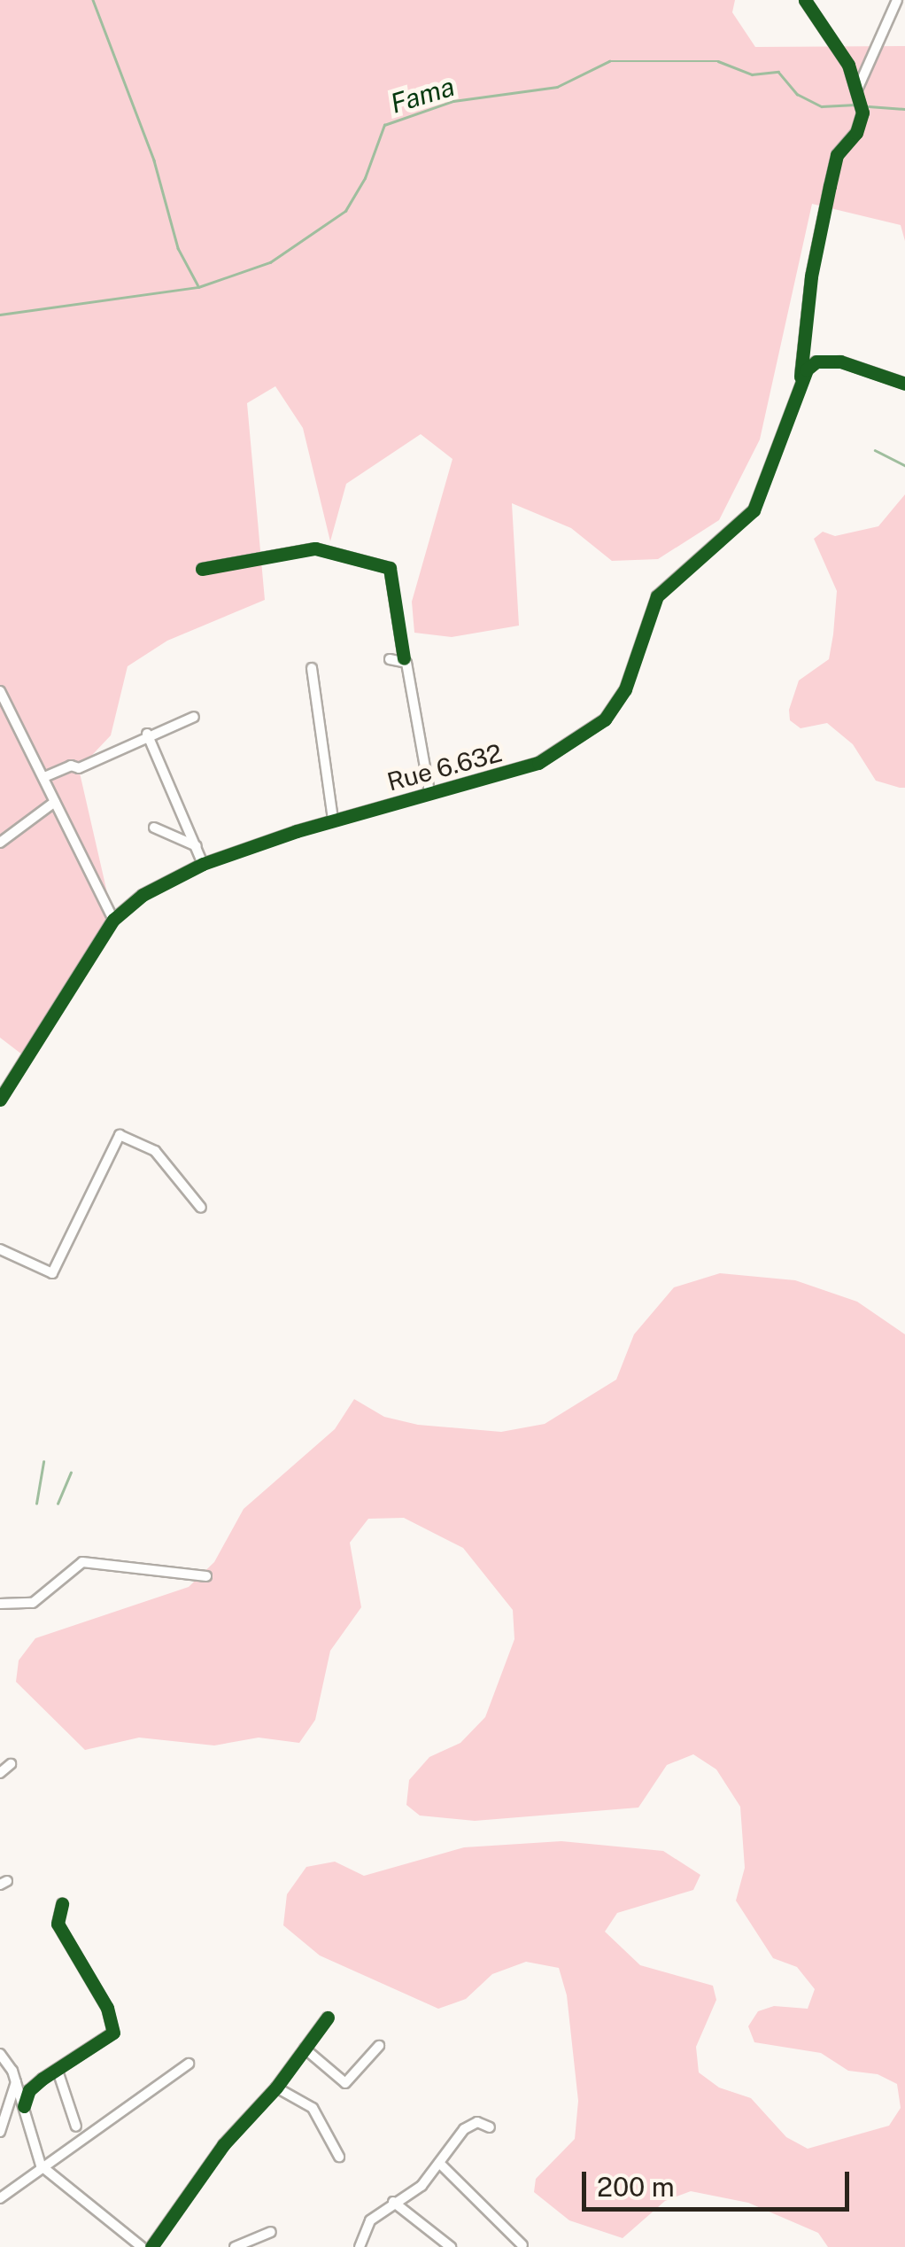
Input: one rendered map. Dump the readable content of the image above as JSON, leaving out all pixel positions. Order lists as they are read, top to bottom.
{
  "streets": {
    "street": ["Rue 6.632"]
  },
  "water": ["Fama"],
  "scale_bar": "200 m"
}
